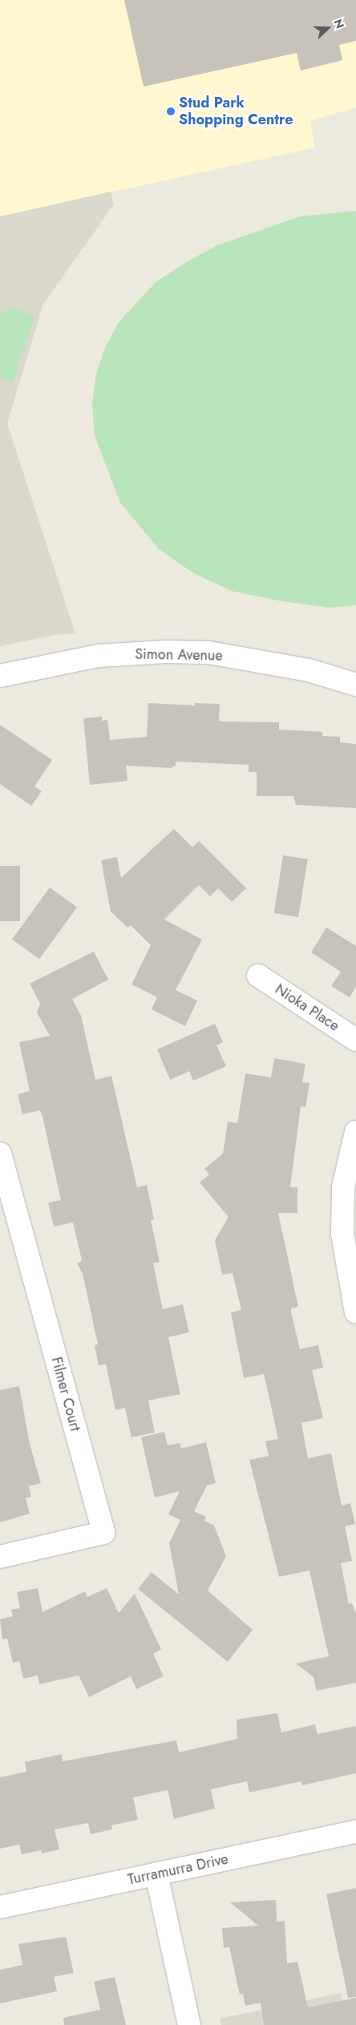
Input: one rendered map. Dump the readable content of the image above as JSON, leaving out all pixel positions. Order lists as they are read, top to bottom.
{
  "streets": {
    "street": [
      "Simon Avenue",
      "Nioka Place",
      "Filmer Court",
      "Turramurra Drive"
    ]
  },
  "places": ["Stud Park Shopping Centre"],
  "north": "right"
}
